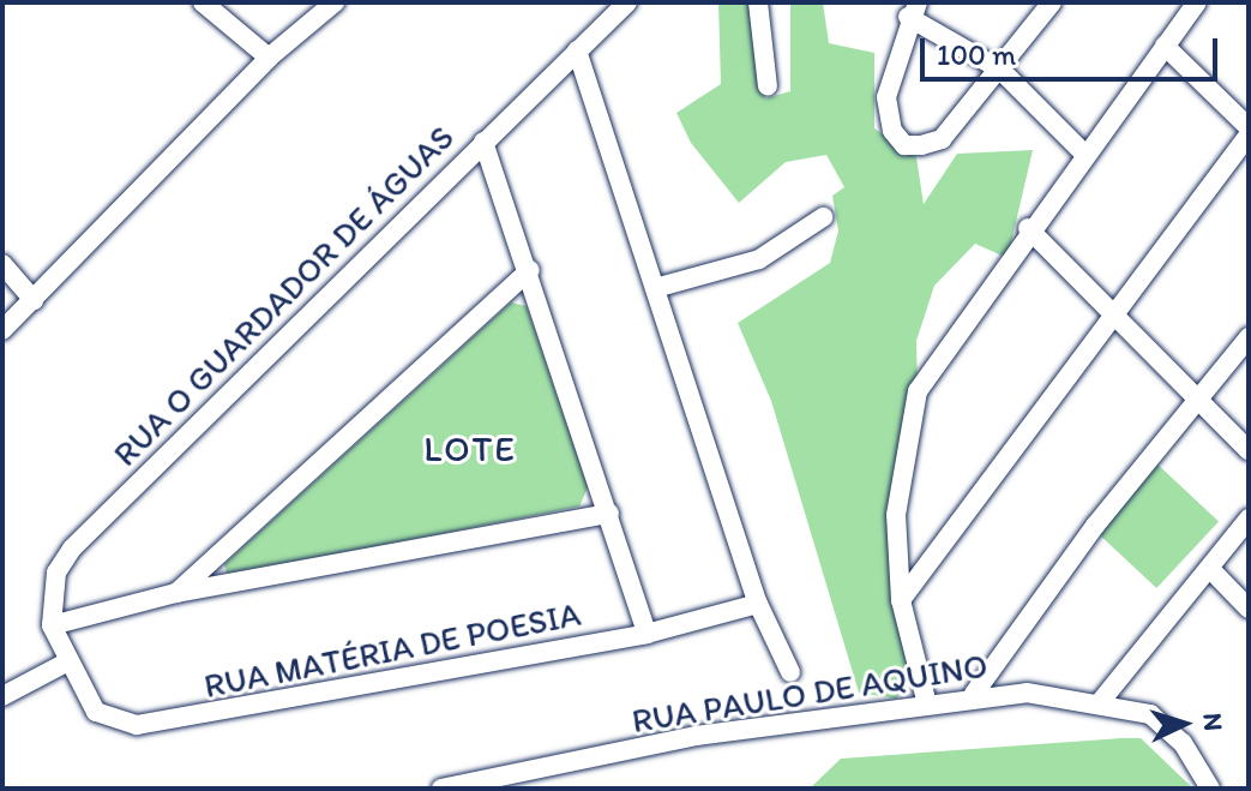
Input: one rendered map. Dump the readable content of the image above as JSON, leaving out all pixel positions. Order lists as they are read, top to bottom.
{
  "streets": {
    "street": ["RUA O GUARDADOR DE ÁGUAS", "RUA MATÉRIA DE POESIA", "RUA PAULO DE AQUINO"]
  },
  "crossings": [
    ["RUA O GUARDADOR DE ÁGUAS", "RUA MATÉRIA DE POESIA"]
  ],
  "districts": ["LOTE"],
  "scale_bar": "100 m",
  "north": "right"
}
